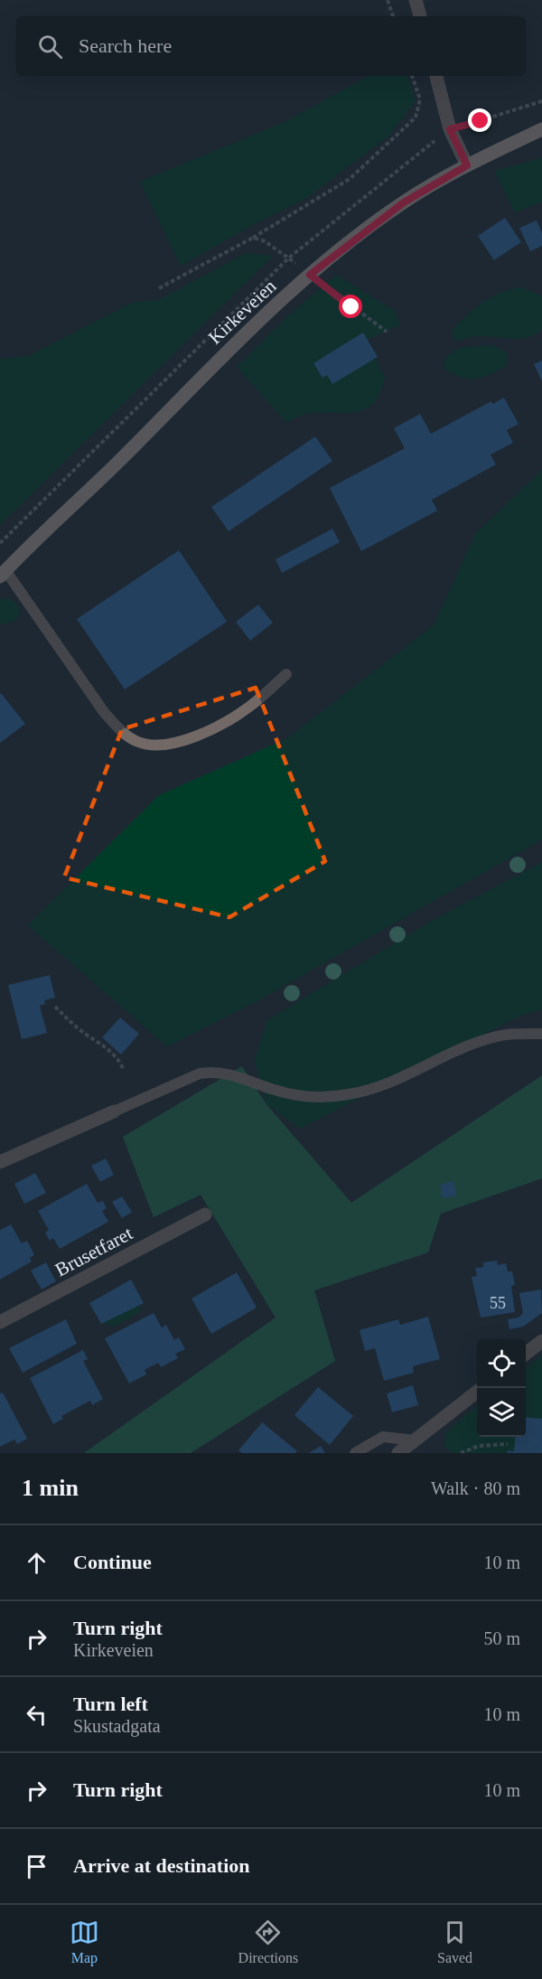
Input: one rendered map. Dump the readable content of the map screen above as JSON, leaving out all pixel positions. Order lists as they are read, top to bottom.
{
  "streets": {
    "main road": ["Kirkeveien"],
    "street": ["Brusetfaret"]
  },
  "house_numbers": ["55"],
  "page": {
    "search": "Search here",
    "heading": ["1 min", "Walk · 80 m"],
    "list": [
      ["Continue", "10 m"],
      ["Turn right", "Kirkeveien", "50 m"],
      ["Turn left", "Skustadgata", "10 m"],
      ["Turn right", "10 m"],
      "Arrive at destination"
    ],
    "nav": ["Map", "Directions", "Saved"]
  }
}
